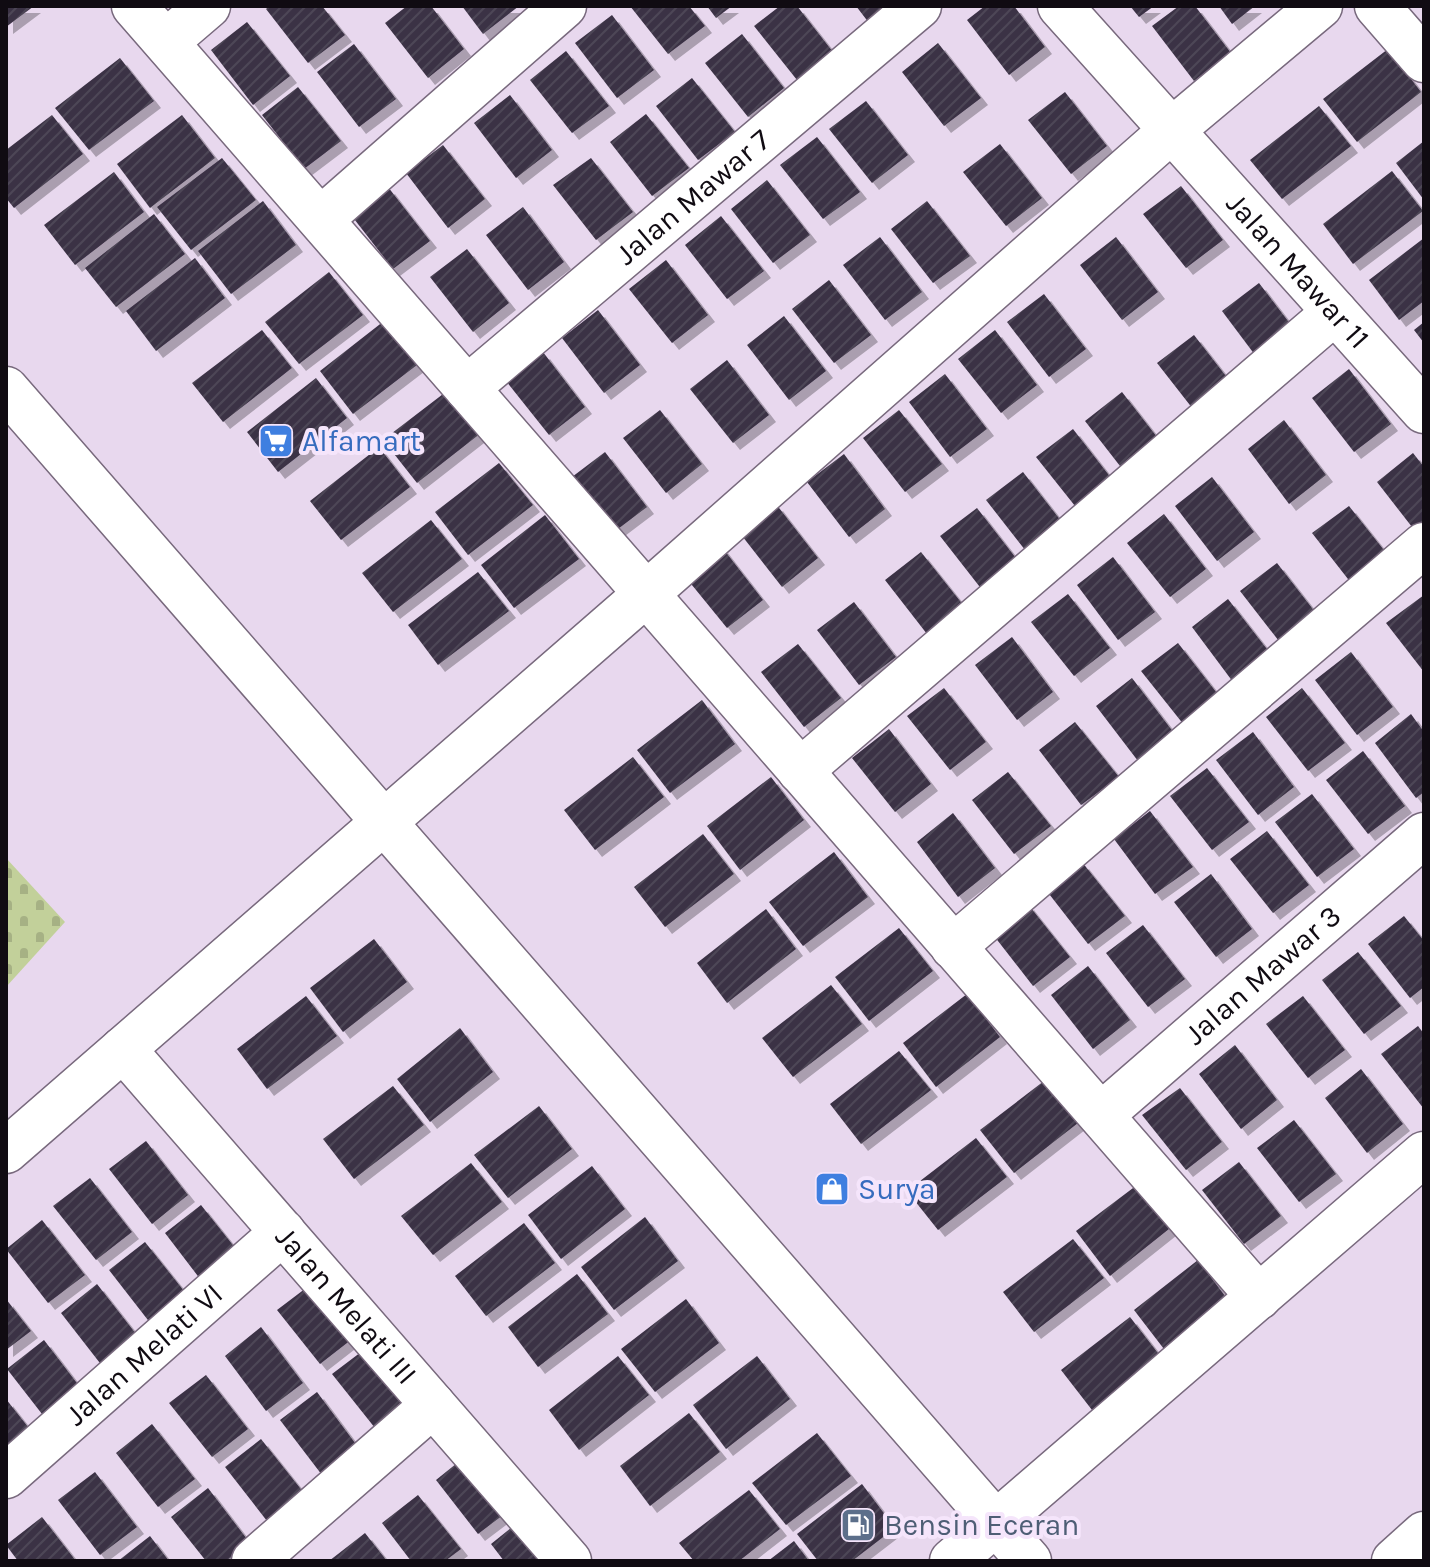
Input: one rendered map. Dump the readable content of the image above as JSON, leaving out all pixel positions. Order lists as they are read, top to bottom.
{
  "streets": {
    "street": [
      "Jalan Mawar 7",
      "Jalan Mawar 11",
      "Jalan Mawar 3",
      "Jalan Melati III",
      "Jalan Melati VI"
    ]
  },
  "crossings": [
    ["Jalan Melati III", "Jalan Melati VI"]
  ],
  "places": {
    "supermarket": ["Alfamart"],
    "shop": ["Surya"],
    "fuel station": ["Bensin Eceran"]
  }
}
